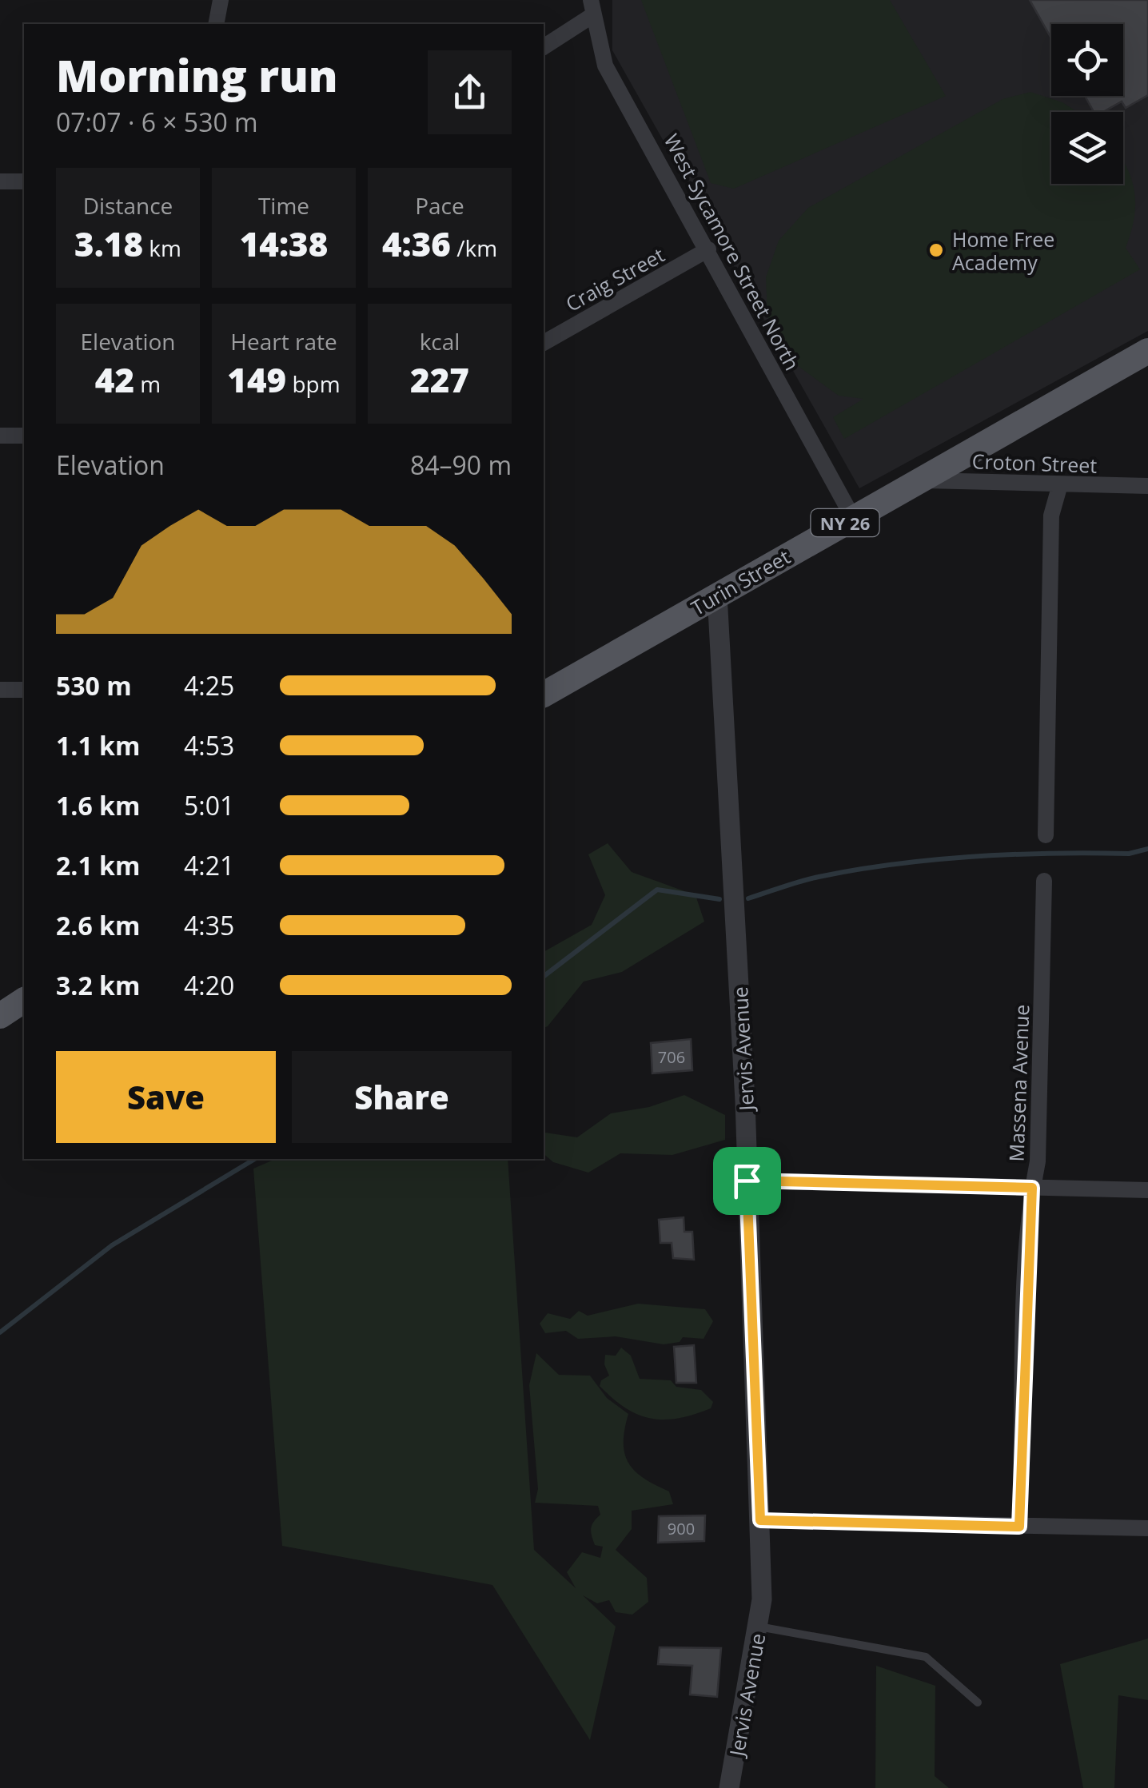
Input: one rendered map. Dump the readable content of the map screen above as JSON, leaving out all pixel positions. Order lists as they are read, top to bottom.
{
  "streets": {
    "main road": ["NY 26", "Turin Street"],
    "street": [
      "West Sycamore Street North",
      "Craig Street",
      "Croton Street",
      "Jervis Avenue",
      "Massena Avenue"
    ]
  },
  "crossings": [
    ["West Sycamore Street North", "Craig Street"],
    ["West Sycamore Street North", "Turin Street"],
    ["Croton Street", "Turin Street"],
    ["Turin Street", "Jervis Avenue"]
  ],
  "places": ["Home Free Academy"],
  "house_numbers": ["706", "900"],
  "page": {
    "heading": ["Morning run", "07:07 · 6 × 530 m"],
    "stats": [
      ["Distance", "3.18 km"],
      ["Time", "14:38"],
      ["Pace", "4:36 /km"],
      ["Elevation", "42 m"],
      ["Heart rate", "149 bpm"],
      ["kcal", "227"]
    ],
    "chart": ["Elevation", "84–90 m"],
    "list": [
      {
        "name": "530 m",
        "note": "4:25"
      },
      {
        "name": "1.1 km",
        "note": "4:53"
      },
      {
        "name": "1.6 km",
        "note": "5:01"
      },
      {
        "name": "2.1 km",
        "note": "4:21"
      },
      {
        "name": "2.6 km",
        "note": "4:35"
      },
      {
        "name": "3.2 km",
        "note": "4:20"
      }
    ],
    "buttons": ["Save", "Share"]
  }
}
